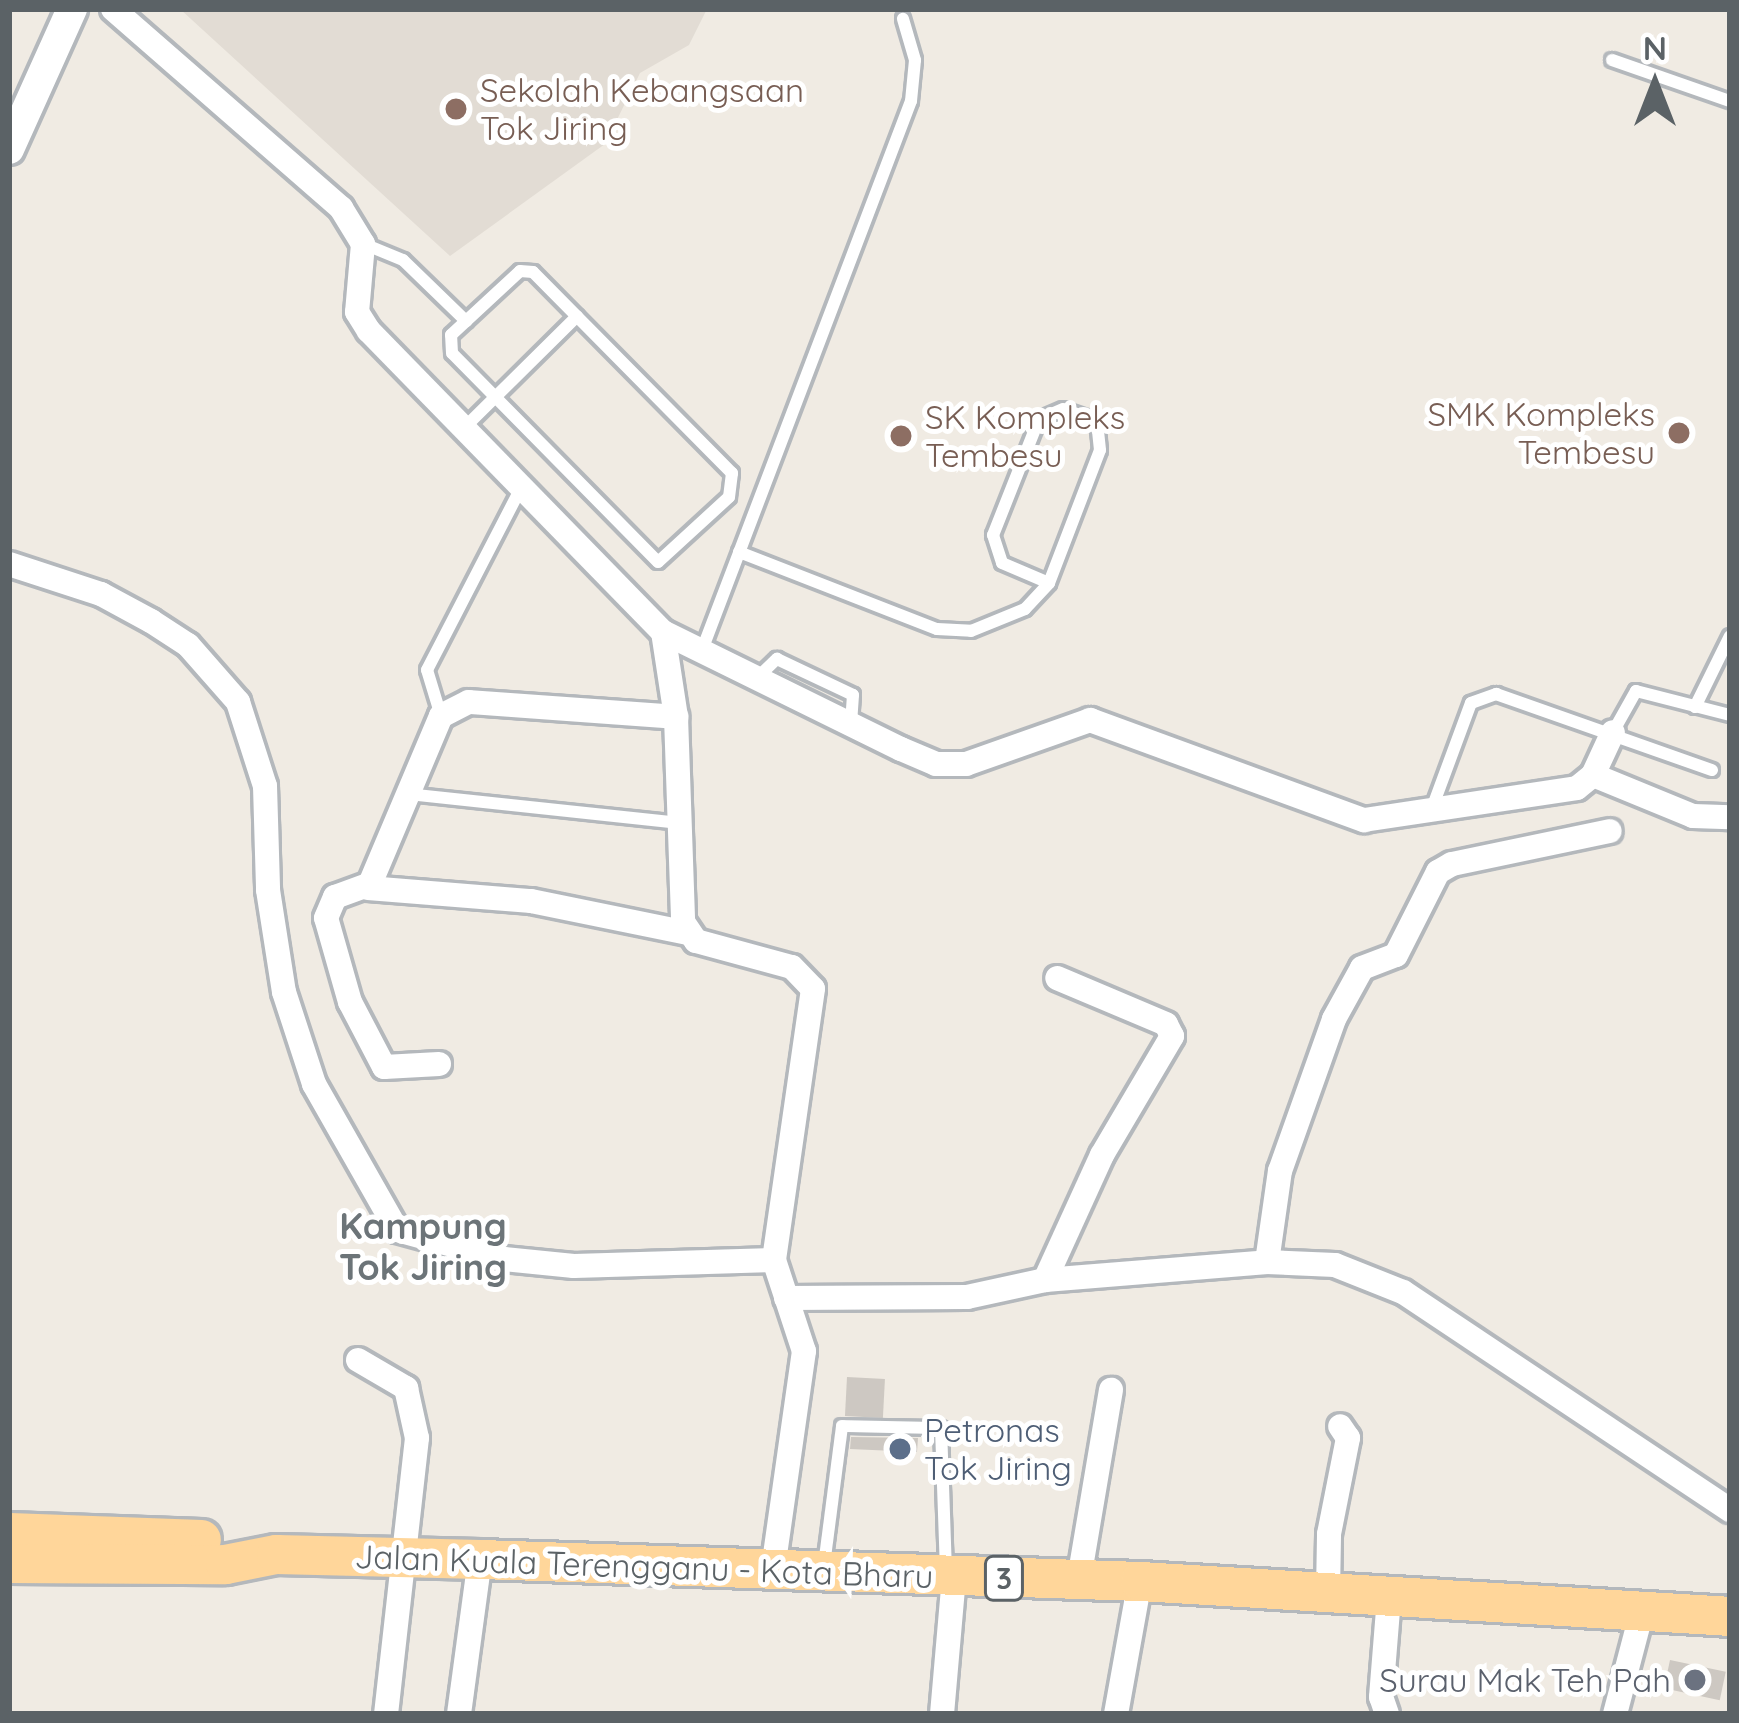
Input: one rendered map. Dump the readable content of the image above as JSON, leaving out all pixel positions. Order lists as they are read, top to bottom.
{
  "streets": {
    "highway": ["Jalan Kuala Terengganu - Kota Bharu", "3"]
  },
  "crossings": [
    ["Jalan Kuala Terengganu - Kota Bharu", "3"]
  ],
  "districts": ["Kampung Tok Jiring"],
  "places": [
    "Sekolah Kebangsaan Tok Jiring",
    "SMK Kompleks Tembesu",
    "SK Kompleks Tembesu",
    "Petronas Tok Jiring",
    "Surau Mak Teh Pah"
  ],
  "north": "top"
}
